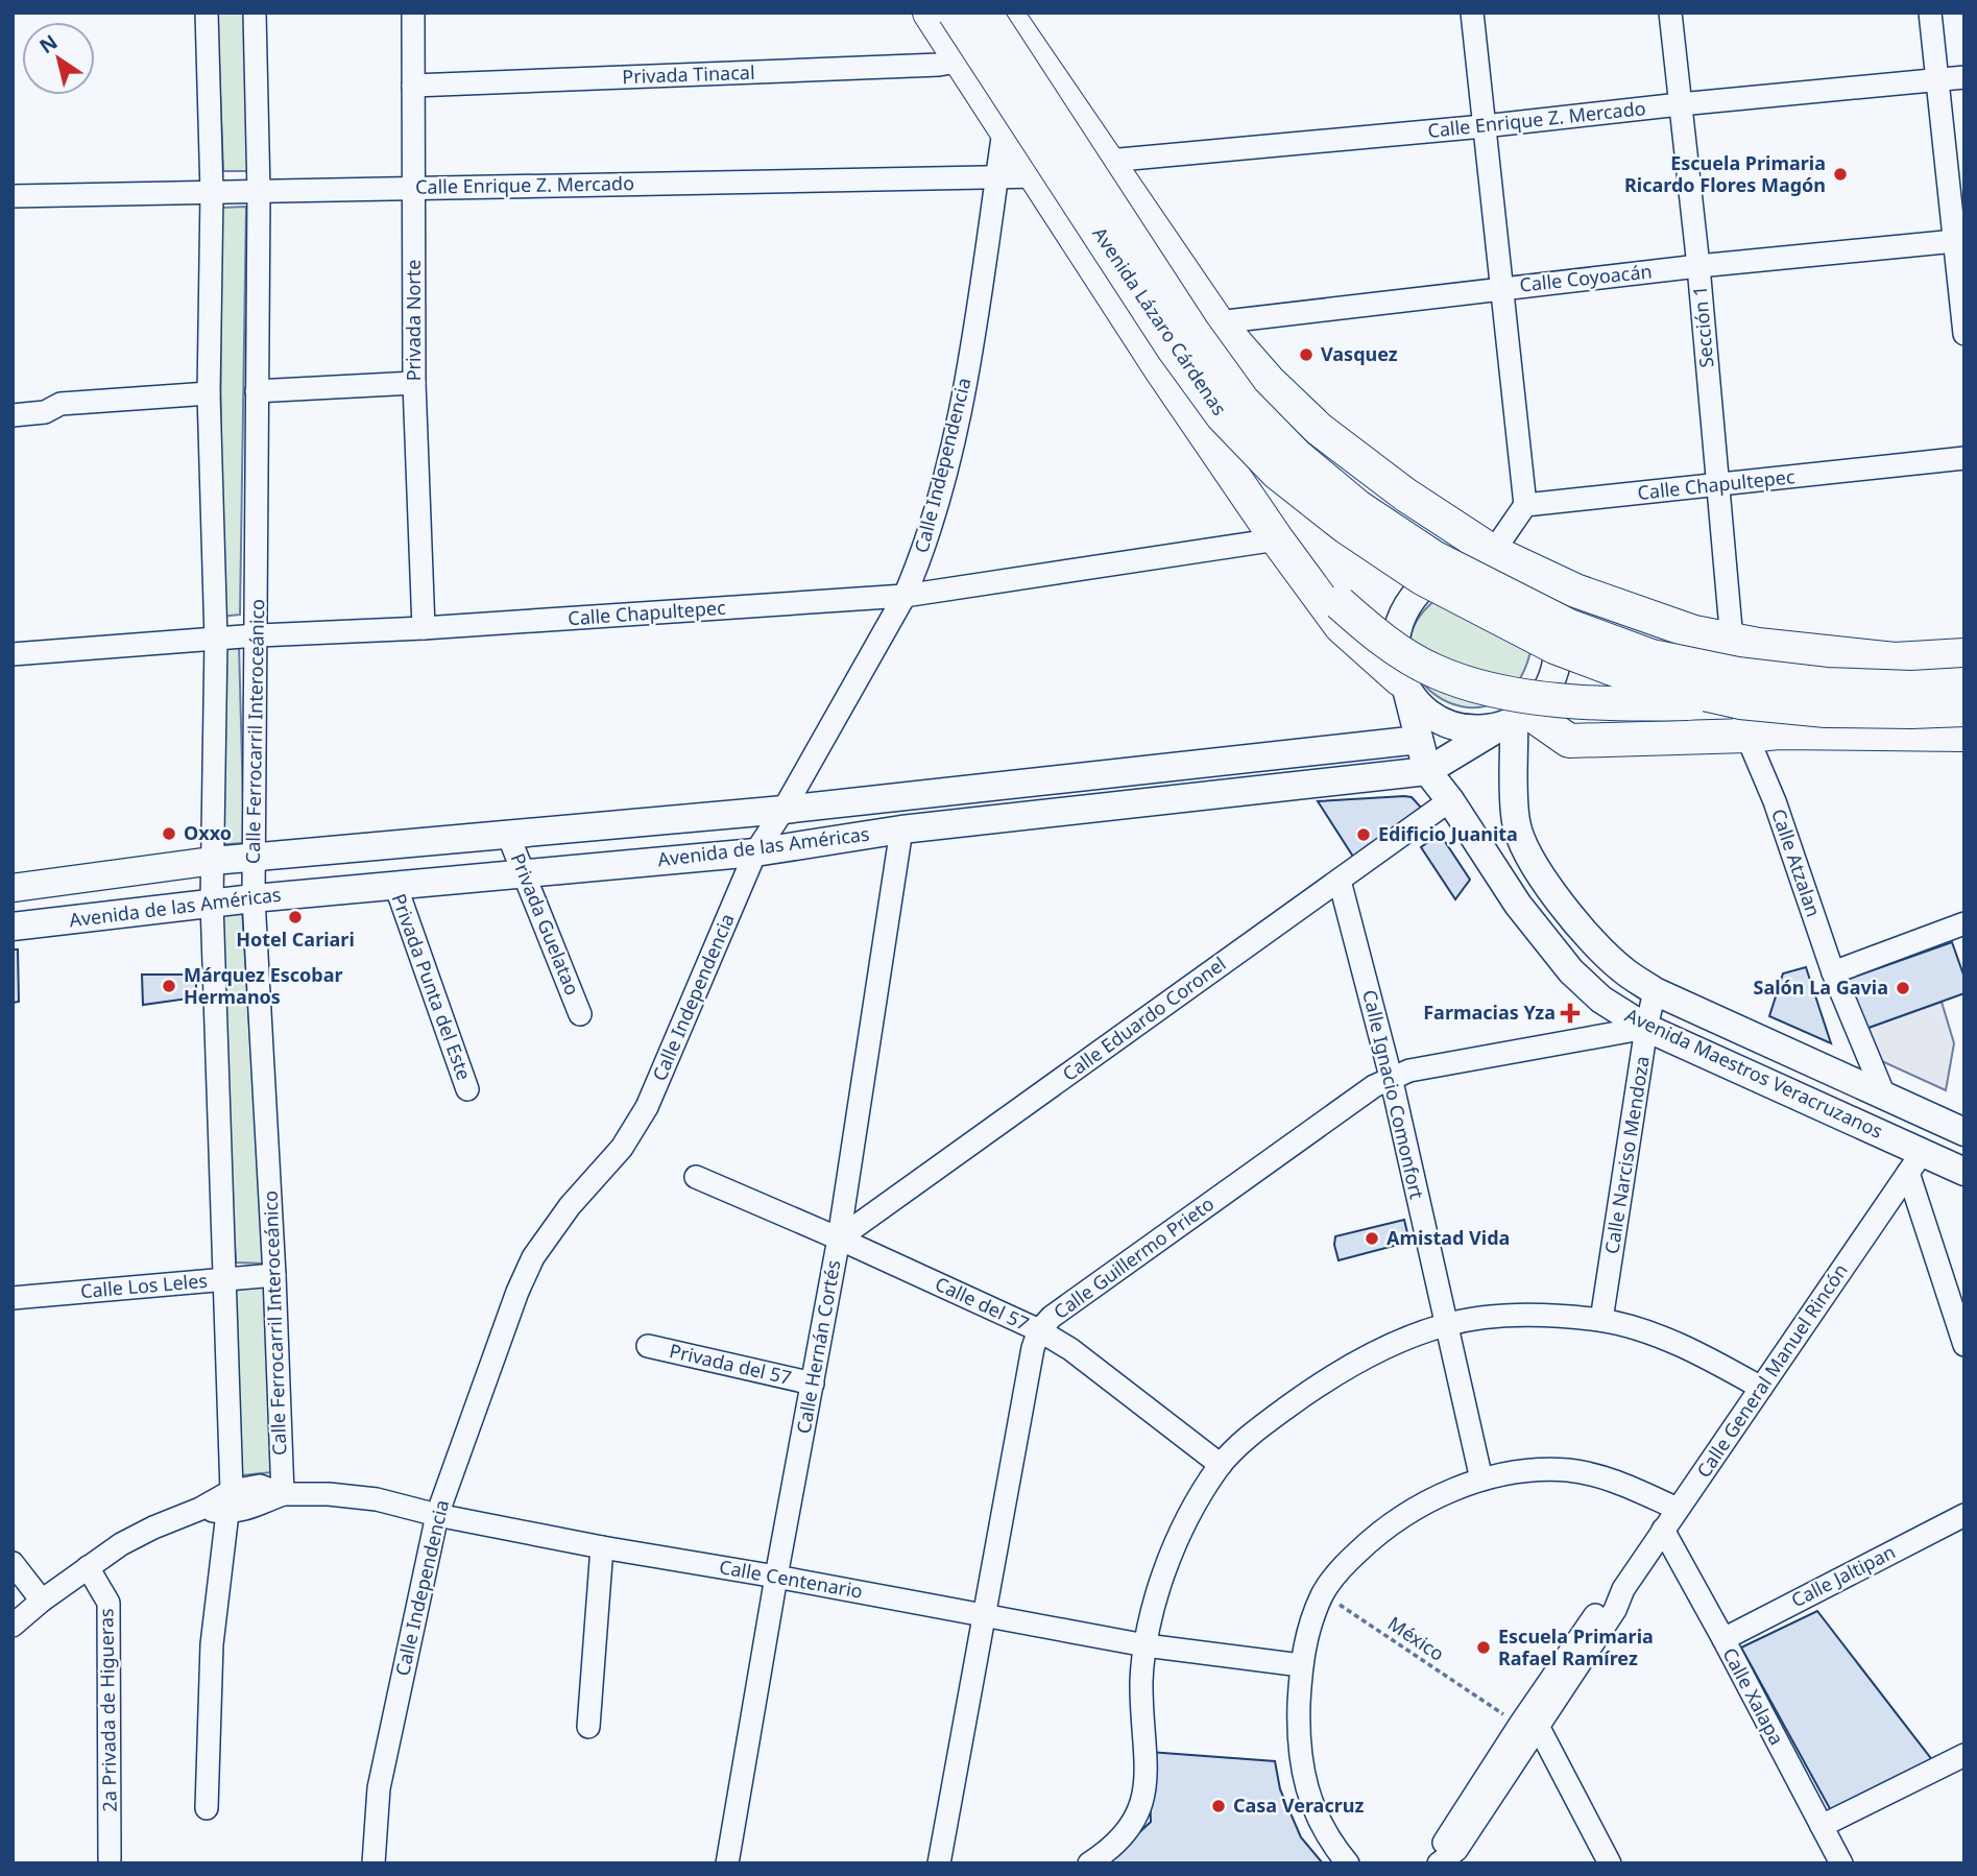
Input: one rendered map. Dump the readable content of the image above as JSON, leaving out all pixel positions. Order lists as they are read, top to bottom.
{
  "streets": {
    "highway": ["Avenida Lázaro Cárdenas"],
    "main road": ["Avenida de las Américas", "Avenida Maestros Veracruzanos"],
    "street": [
      "Privada Tinacal",
      "Calle Enrique Z. Mercado",
      "Calle Coyoacán",
      "Privada Norte",
      "Sección 1",
      "Calle Independencia",
      "Calle Chapultepec",
      "Calle Ferrocarril Interoceánico",
      "Calle Atzalan",
      "Privada Guelatao",
      "Privada Punta del Este",
      "Calle Eduardo Coronel",
      "Calle Ignacio Comonfort",
      "Calle Narciso Mendoza",
      "Calle Guillermo Prieto",
      "Calle Los Leles",
      "Calle del 57",
      "Calle Hernán Cortés",
      "Privada del 57",
      "Calle General Manuel Rincón",
      "Calle Jaltipan",
      "Calle Centenario",
      "Calle Xalapa",
      "2a Privada de Higueras"
    ],
    "path": ["México"]
  },
  "crossings": [
    ["Privada Tinacal", "Privada Norte"],
    ["Calle Enrique Z. Mercado", "Privada Norte"],
    ["Calle Enrique Z. Mercado", "Sección 1"],
    ["Calle Enrique Z. Mercado", "Calle Independencia"],
    ["Calle Enrique Z. Mercado", "Calle Ferrocarril Interoceánico"],
    ["Calle Coyoacán", "Sección 1"],
    ["Privada Norte", "Calle Chapultepec"],
    ["Sección 1", "Calle Chapultepec"],
    ["Calle Independencia", "Calle Chapultepec"],
    ["Calle Independencia", "Avenida de las Américas"],
    ["Calle Independencia", "Calle Centenario"],
    ["Calle Chapultepec", "Calle Ferrocarril Interoceánico"],
    ["Calle Ferrocarril Interoceánico", "Avenida de las Américas"],
    ["Calle Ferrocarril Interoceánico", "Calle Los Leles"],
    ["Calle Ferrocarril Interoceánico", "Calle Centenario"],
    ["Avenida de las Américas", "Privada Guelatao"],
    ["Avenida de las Américas", "Privada Punta del Este"],
    ["Avenida de las Américas", "Avenida Maestros Veracruzanos"],
    ["Avenida de las Américas", "Calle Hernán Cortés"],
    ["Calle Atzalan", "Avenida Maestros Veracruzanos"],
    ["Calle Eduardo Coronel", "Avenida Maestros Veracruzanos"],
    ["Calle Eduardo Coronel", "Calle Ignacio Comonfort"],
    ["Calle Eduardo Coronel", "Calle del 57"],
    ["Calle Eduardo Coronel", "Calle Hernán Cortés"],
    ["Avenida Maestros Veracruzanos", "Calle Narciso Mendoza"],
    ["Avenida Maestros Veracruzanos", "Calle Guillermo Prieto"],
    ["Avenida Maestros Veracruzanos", "Calle General Manuel Rincón"],
    ["Calle Ignacio Comonfort", "Calle Guillermo Prieto"],
    ["Calle Narciso Mendoza", "Calle Guillermo Prieto"],
    ["Calle Guillermo Prieto", "Calle del 57"],
    ["Calle Guillermo Prieto", "Calle Centenario"],
    ["Calle del 57", "Calle Hernán Cortés"],
    ["Calle Hernán Cortés", "Privada del 57"],
    ["Calle Hernán Cortés", "Calle Centenario"],
    ["Calle General Manuel Rincón", "Calle Xalapa"],
    ["Calle Jaltipan", "Calle Xalapa"],
    ["Calle Centenario", "2a Privada de Higueras"]
  ],
  "places": {
    "other": [
      "Escuela Primaria Ricardo Flores Magón",
      "Vasquez",
      "Oxxo",
      "Edificio Juanita",
      "Hotel Cariari",
      "Márquez Escobar Hermanos",
      "Salón La Gavia",
      "Amistad Vida",
      "Escuela Primaria Rafael Ramírez",
      "Casa Veracruz"
    ],
    "health": ["Farmacias Yza"]
  },
  "north": "top left"
}
